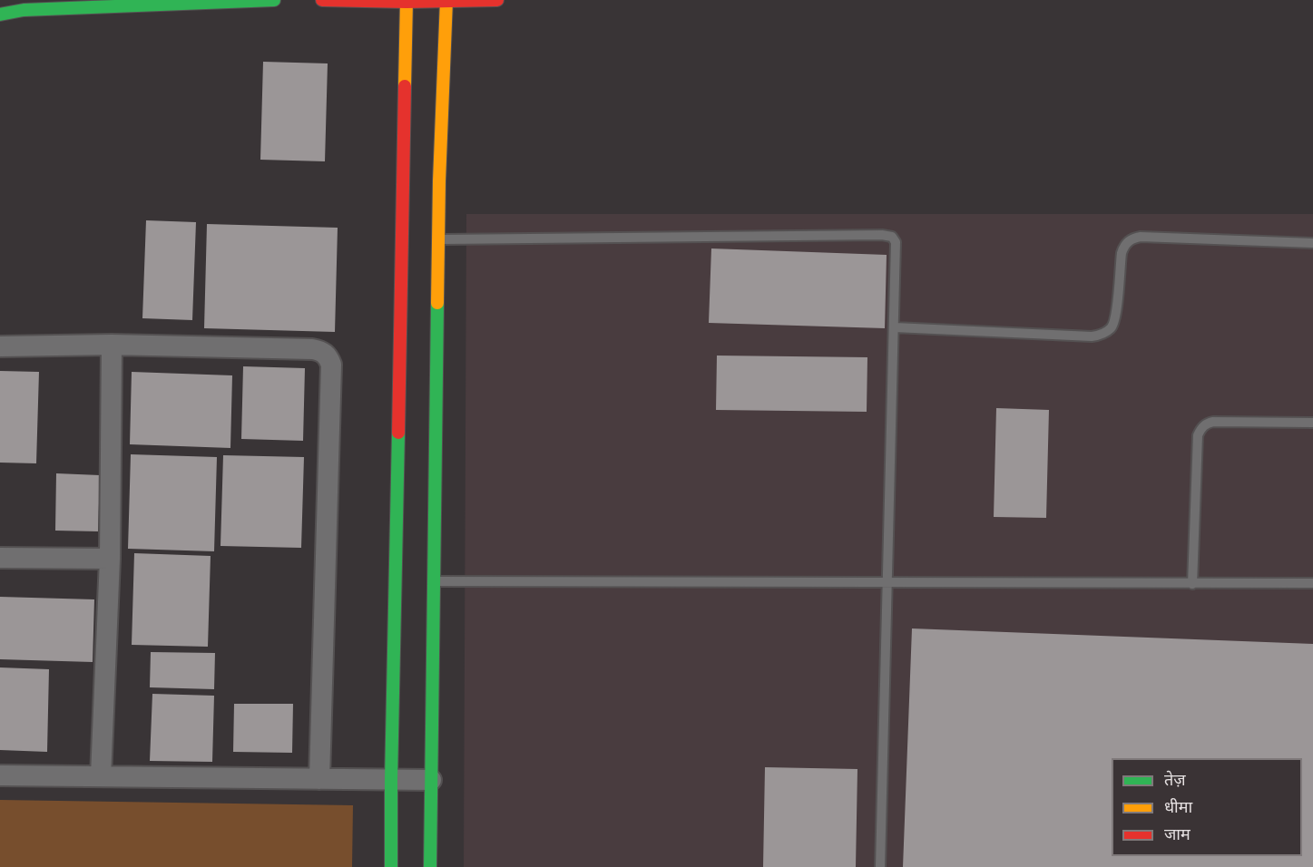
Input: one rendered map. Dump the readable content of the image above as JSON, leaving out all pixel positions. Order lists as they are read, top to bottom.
{
  "legend": ["तेज़", "धीमा", "जाम"]
}
